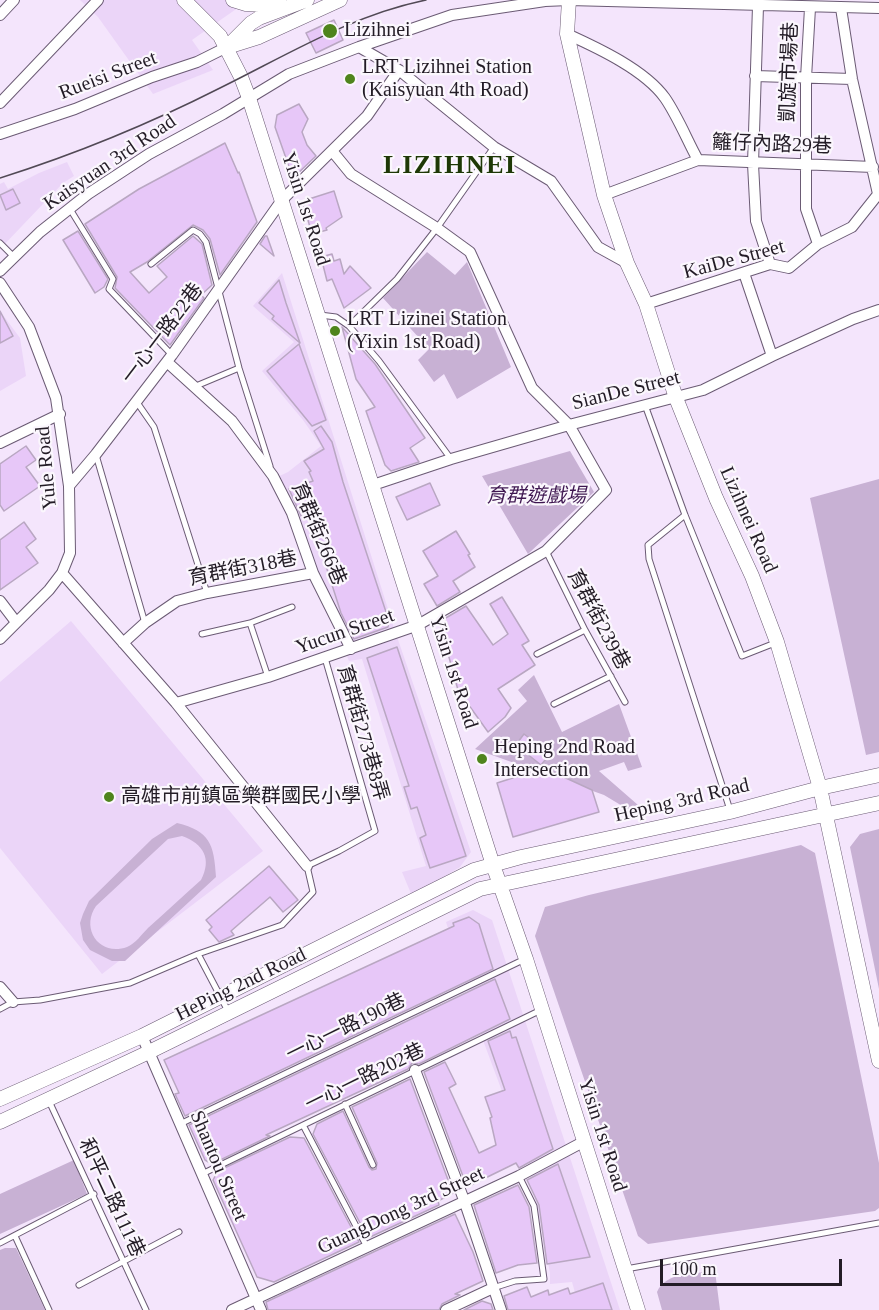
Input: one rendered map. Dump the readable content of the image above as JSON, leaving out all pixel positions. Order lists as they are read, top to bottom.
{
  "streets": {
    "street": [
      "凱旋市場巷",
      "Rueisi Street",
      "籬仔內路29巷",
      "Kaisyuan 3rd Road",
      "Yisin 1st Road",
      "KaiDe Street",
      "一心一路22巷",
      "SianDe Street",
      "Yule Road",
      "Lizihnei Road",
      "育群街266巷",
      "育群街318巷",
      "Yucun Street",
      "Heping 3rd Road",
      "HePing 2nd Road",
      "Shantou Street",
      "GuangDong 3rd Street"
    ],
    "lane": [
      "育群街239巷",
      "育群街273巷8弄",
      "一心一路190巷",
      "一心一路202巷",
      "和平二路111巷"
    ]
  },
  "crossings": [
    ["凱旋市場巷", "籬仔內路29巷"],
    ["凱旋市場巷", "Kaisyuan 3rd Road"],
    ["凱旋市場巷", "KaiDe Street"],
    ["Rueisi Street", "Yisin 1st Road"],
    ["籬仔內路29巷", "Lizihnei Road"],
    ["Kaisyuan 3rd Road", "Yisin 1st Road"],
    ["Kaisyuan 3rd Road", "Lizihnei Road"],
    ["Yisin 1st Road", "一心一路22巷"],
    ["Yisin 1st Road", "SianDe Street"],
    ["Yisin 1st Road", "Yucun Street"],
    ["Yisin 1st Road", "Heping 3rd Road"],
    ["Yisin 1st Road", "HePing 2nd Road"],
    ["Yisin 1st Road", "一心一路190巷"],
    ["Yisin 1st Road", "一心一路202巷"],
    ["Yisin 1st Road", "GuangDong 3rd Street"],
    ["KaiDe Street", "Lizihnei Road"],
    ["一心一路22巷", "Yule Road"],
    ["一心一路22巷", "育群街266巷"],
    ["一心一路22巷", "Yucun Street"],
    ["SianDe Street", "Lizihnei Road"],
    ["SianDe Street", "Yucun Street"],
    ["Lizihnei Road", "Heping 3rd Road"],
    ["育群街266巷", "育群街318巷"],
    ["育群街266巷", "Yucun Street"],
    ["育群街239巷", "Yucun Street"],
    ["Yucun Street", "育群街273巷8弄"],
    ["Heping 3rd Road", "HePing 2nd Road"],
    ["HePing 2nd Road", "Shantou Street"],
    ["HePing 2nd Road", "和平二路111巷"],
    ["一心一路190巷", "Shantou Street"],
    ["一心一路202巷", "Shantou Street"],
    ["Shantou Street", "GuangDong 3rd Street"]
  ],
  "districts": ["LIZIHNEI"],
  "parks": ["育群遊戲場"],
  "places": [
    "Lizihnei",
    "LRT Lizihnei Station (Kaisyuan 4th Road)",
    "LRT Lizinei Station (Yixin 1st Road)",
    "Heping 2nd Road Intersection",
    "高雄市前鎮區樂群國民小學"
  ],
  "scale_bar": "100 m"
}
